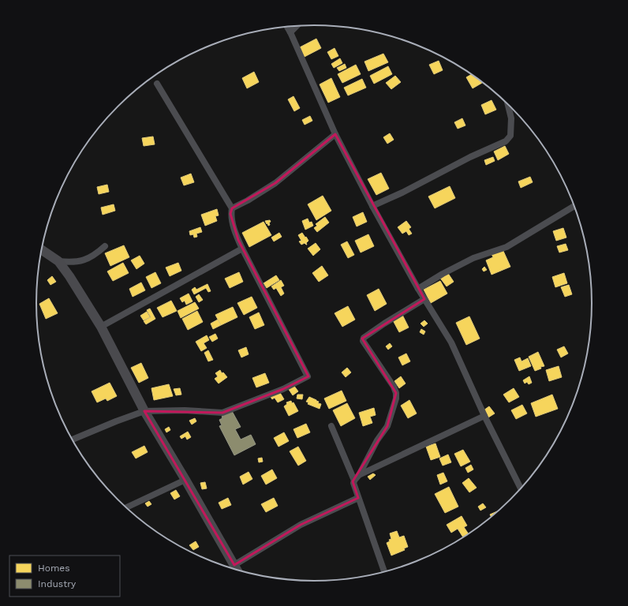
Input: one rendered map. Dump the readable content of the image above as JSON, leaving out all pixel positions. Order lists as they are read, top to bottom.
{
  "legend": ["Homes", "Industry"]
}
